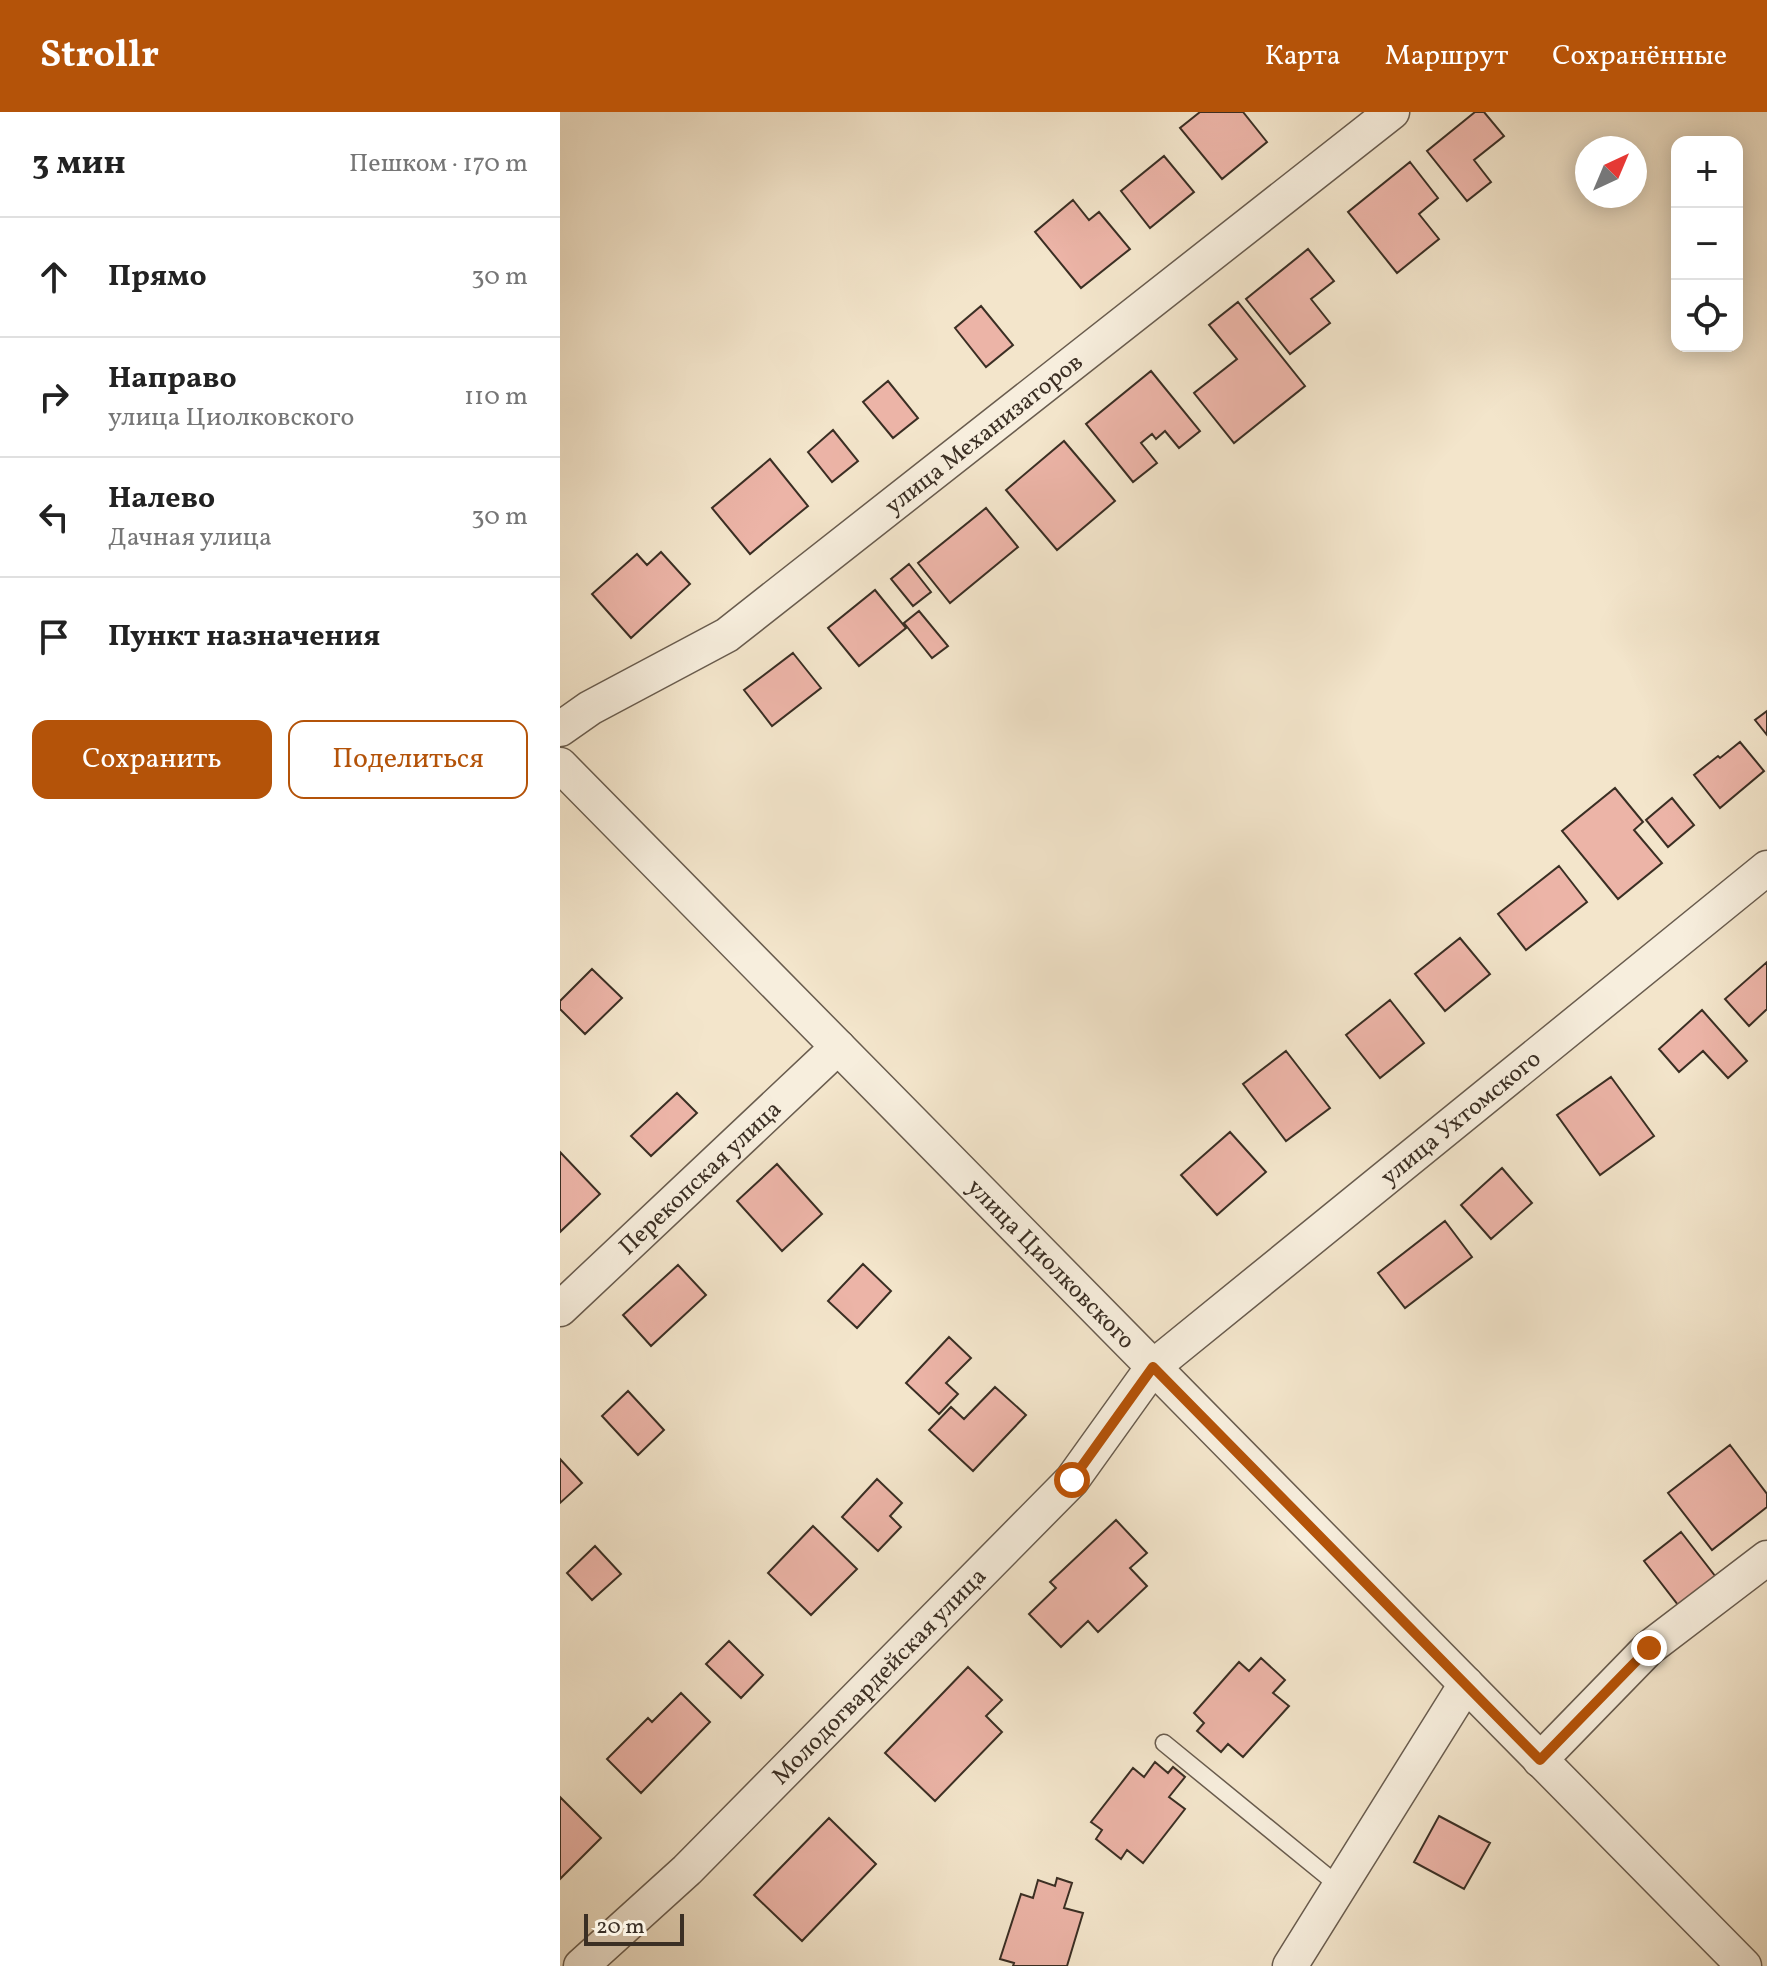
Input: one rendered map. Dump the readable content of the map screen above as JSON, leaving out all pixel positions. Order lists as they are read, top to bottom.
{
  "streets": {
    "street": [
      "улица Механизаторов",
      "улица Ухтомского",
      "Перекопская улица",
      "улица Циолковского",
      "Молодогвардейская улица"
    ]
  },
  "crossings": [
    ["улица Ухтомского", "улица Циолковского"],
    ["улица Ухтомского", "Молодогвардейская улица"],
    ["Перекопская улица", "улица Циолковского"],
    ["улица Циолковского", "Молодогвардейская улица"]
  ],
  "scale_bar": "20 m",
  "north": "top right",
  "page": {
    "header": "Strollr",
    "nav": ["Карта", "Маршрут", "Сохранённые"],
    "heading": ["3 мин", "Пешком · 170 m"],
    "map_buttons": ["+", "−"],
    "list": [
      ["Прямо", "30 m"],
      ["Направо", "улица Циолковского", "110 m"],
      ["Налево", "Дачная улица", "30 m"],
      "Пункт назначения"
    ],
    "buttons": ["Сохранить", "Поделиться"],
    "scale": "20 m"
  }
}
